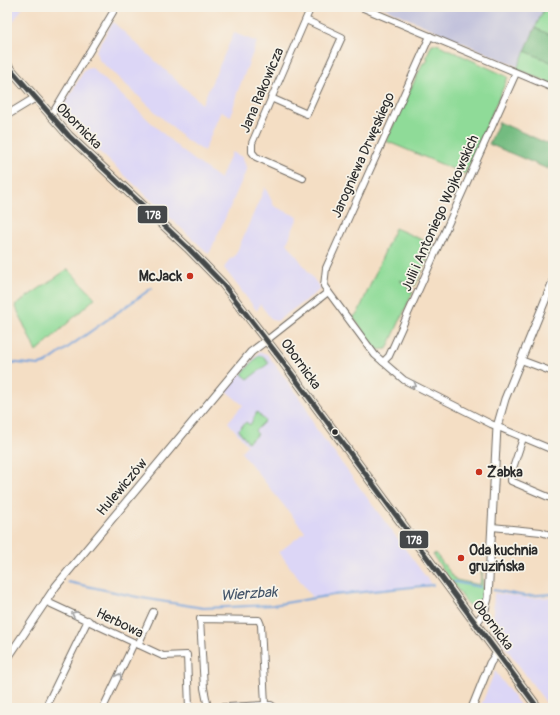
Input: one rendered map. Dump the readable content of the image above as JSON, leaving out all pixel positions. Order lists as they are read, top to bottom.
{
  "streets": {
    "main road": ["Obornicka"],
    "street": [
      "Jana Rakowicza",
      "Jarogniewa Drwęskiego",
      "Julii i Antoniego Wojkowskich",
      "Hulewiczów",
      "Herbowa"
    ]
  },
  "crossings": [
    ["Obornicka", "Hulewiczów"],
    ["Hulewiczów", "Herbowa"]
  ],
  "water": ["Wierzbak"],
  "places": ["McJack", "Żabka", "Oda kuchnia gruzińska"],
  "lines": ["transit line 178"]
}
